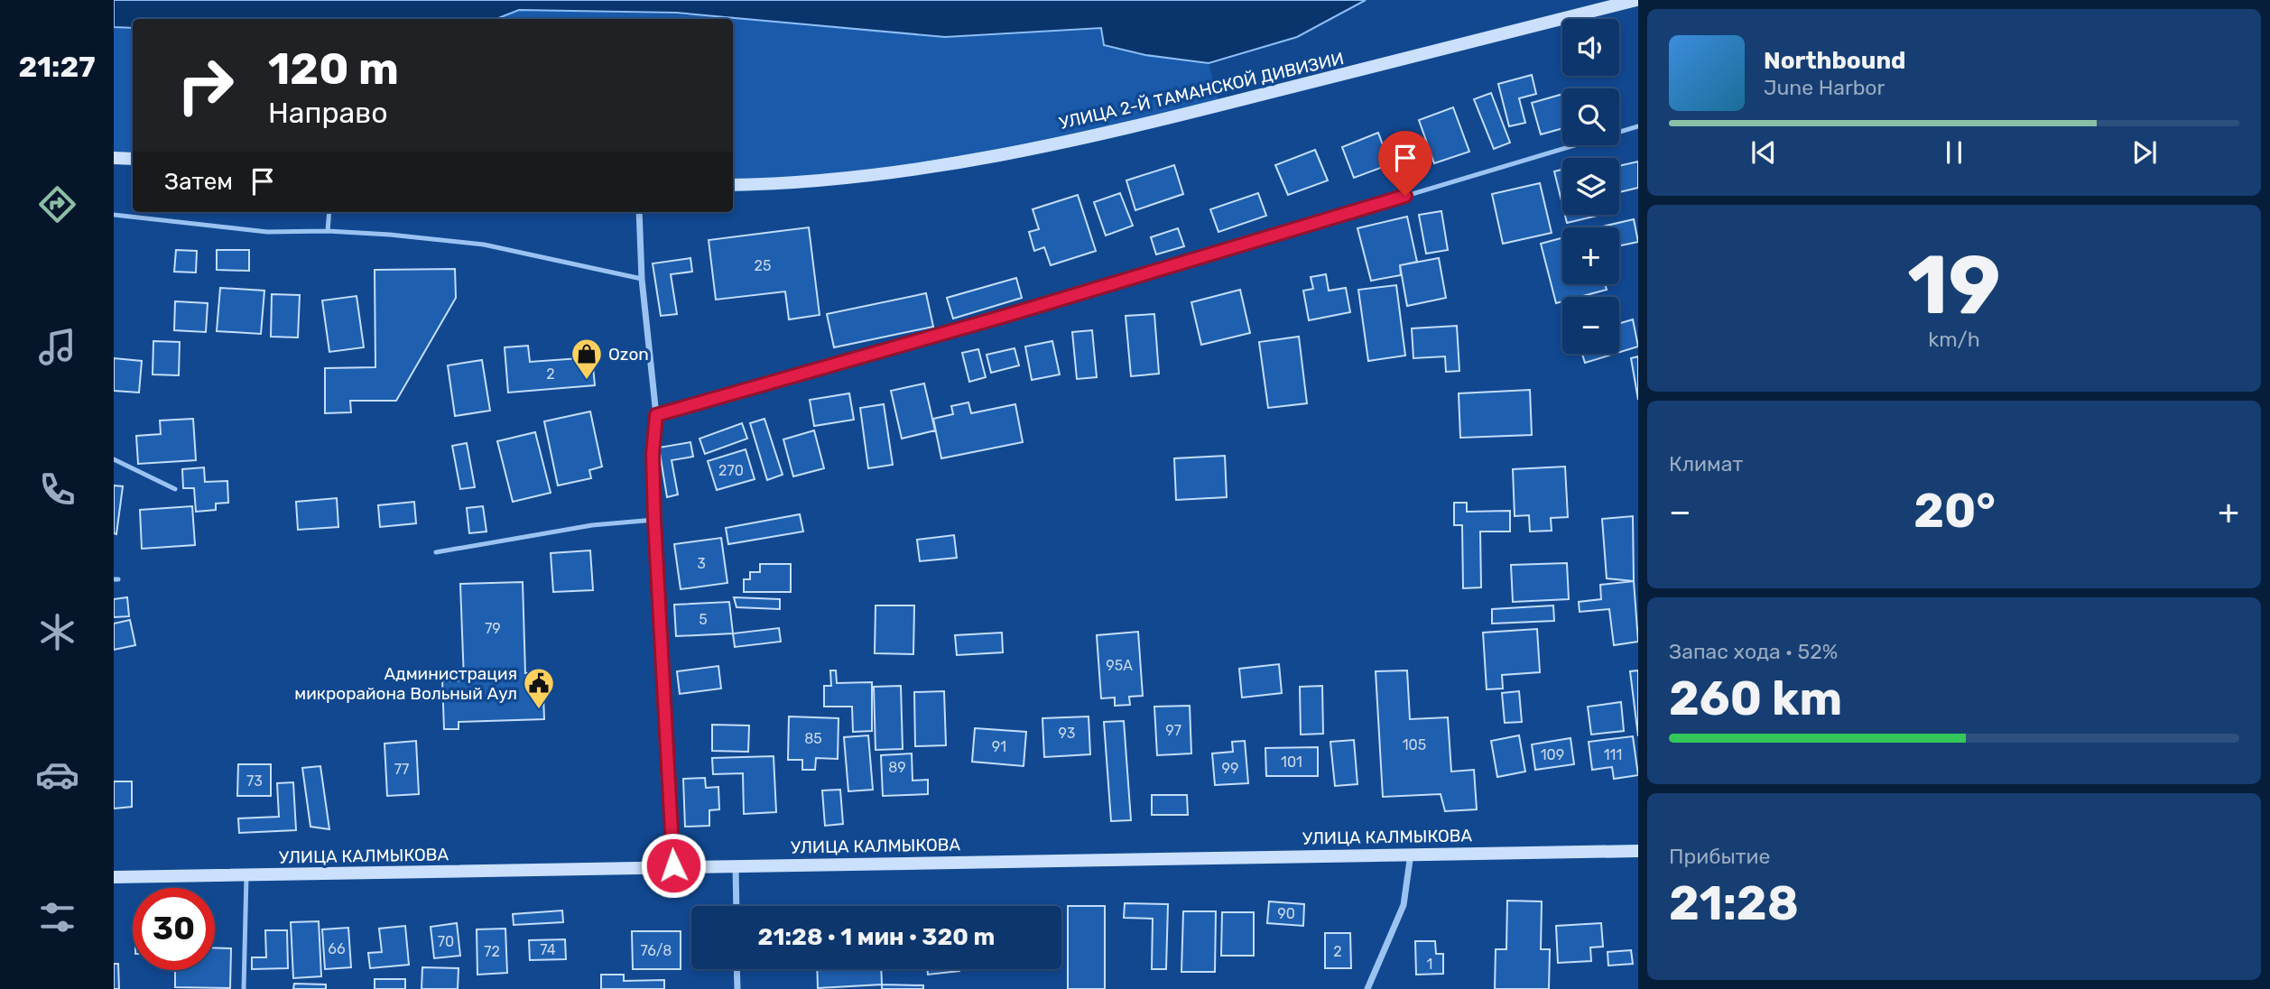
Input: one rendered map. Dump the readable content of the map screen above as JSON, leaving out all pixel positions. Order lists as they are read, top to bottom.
{
  "streets": {
    "street": ["УЛИЦА 2-Й ТАМАНСКОЙ ДИВИЗИИ", "УЛИЦА КАЛМЫКОВА"]
  },
  "places": {
    "shop": ["Ozon"],
    "public building": ["Администрация микрорайона Вольный Аул"]
  },
  "house_numbers": [
    "25",
    "2",
    "270",
    "3",
    "5",
    "79",
    "95А",
    "97",
    "93",
    "85",
    "105",
    "91",
    "109",
    "111",
    "101",
    "89",
    "99",
    "77",
    "73",
    "90",
    "70",
    "66",
    "74",
    "76/8",
    "72",
    "2",
    "1"
  ],
  "page": {
    "tabs": "21:27",
    "map_buttons": ["+", "−"],
    "turn": ["120 m", "Направо"],
    "song": ["Northbound", "June Harbor"],
    "then": "Затем",
    "tile": [
      ["19", "km/h"],
      "Климат",
      ["Запас хода · 52%", "260 km"],
      ["Прибытие", "21:28"]
    ],
    "heat": ["−", "20°", "+"],
    "limit": "30",
    "trip": "21:28 · 1 мин · 320 m"
  }
}
